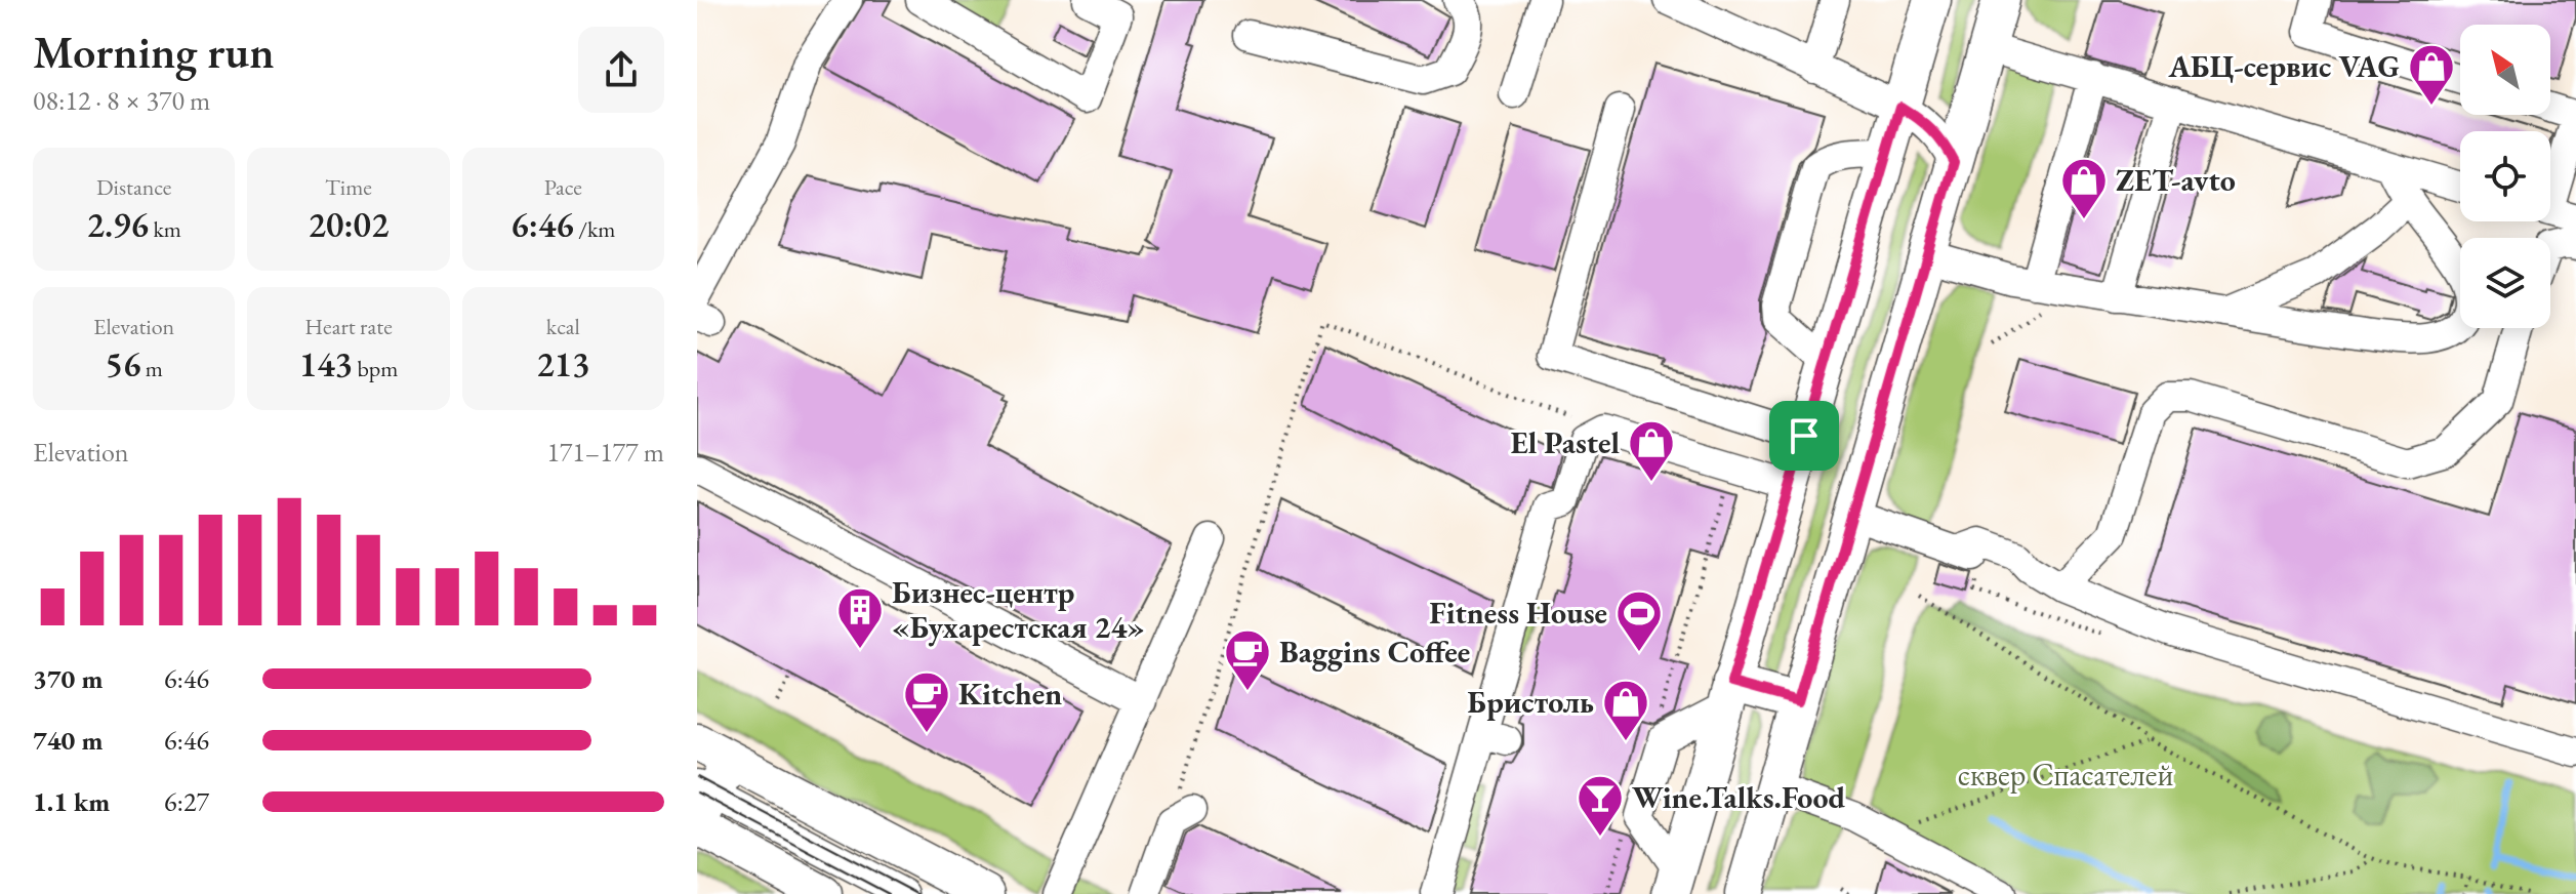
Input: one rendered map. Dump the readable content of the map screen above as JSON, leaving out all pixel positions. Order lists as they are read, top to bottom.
{
  "parks": ["cквер Спасателей"],
  "places": {
    "shop": [
      "АБЦ-сервис VAG",
      "ZET-avto",
      "El Pastel",
      "Бристоль"
    ],
    "building": ["Бизнес-центр «Бухарестская 24»"],
    "sports": ["Fitness House"],
    "cafe": ["Baggins Coffee", "Kitchen"],
    "bar": ["Wine.Talks.Food"]
  },
  "north": "top left",
  "page": {
    "heading": ["Morning run", "08:12 · 8 × 370 m"],
    "stats": [
      ["Distance", "2.96 km"],
      ["Time", "20:02"],
      ["Pace", "6:46 /km"],
      ["Elevation", "56 m"],
      ["Heart rate", "143 bpm"],
      ["kcal", "213"]
    ],
    "chart": ["Elevation", "171–177 m"],
    "list": [
      {
        "name": "370 m",
        "note": "6:46"
      },
      {
        "name": "740 m",
        "note": "6:46"
      },
      {
        "name": "1.1 km",
        "note": "6:27"
      }
    ]
  }
}
